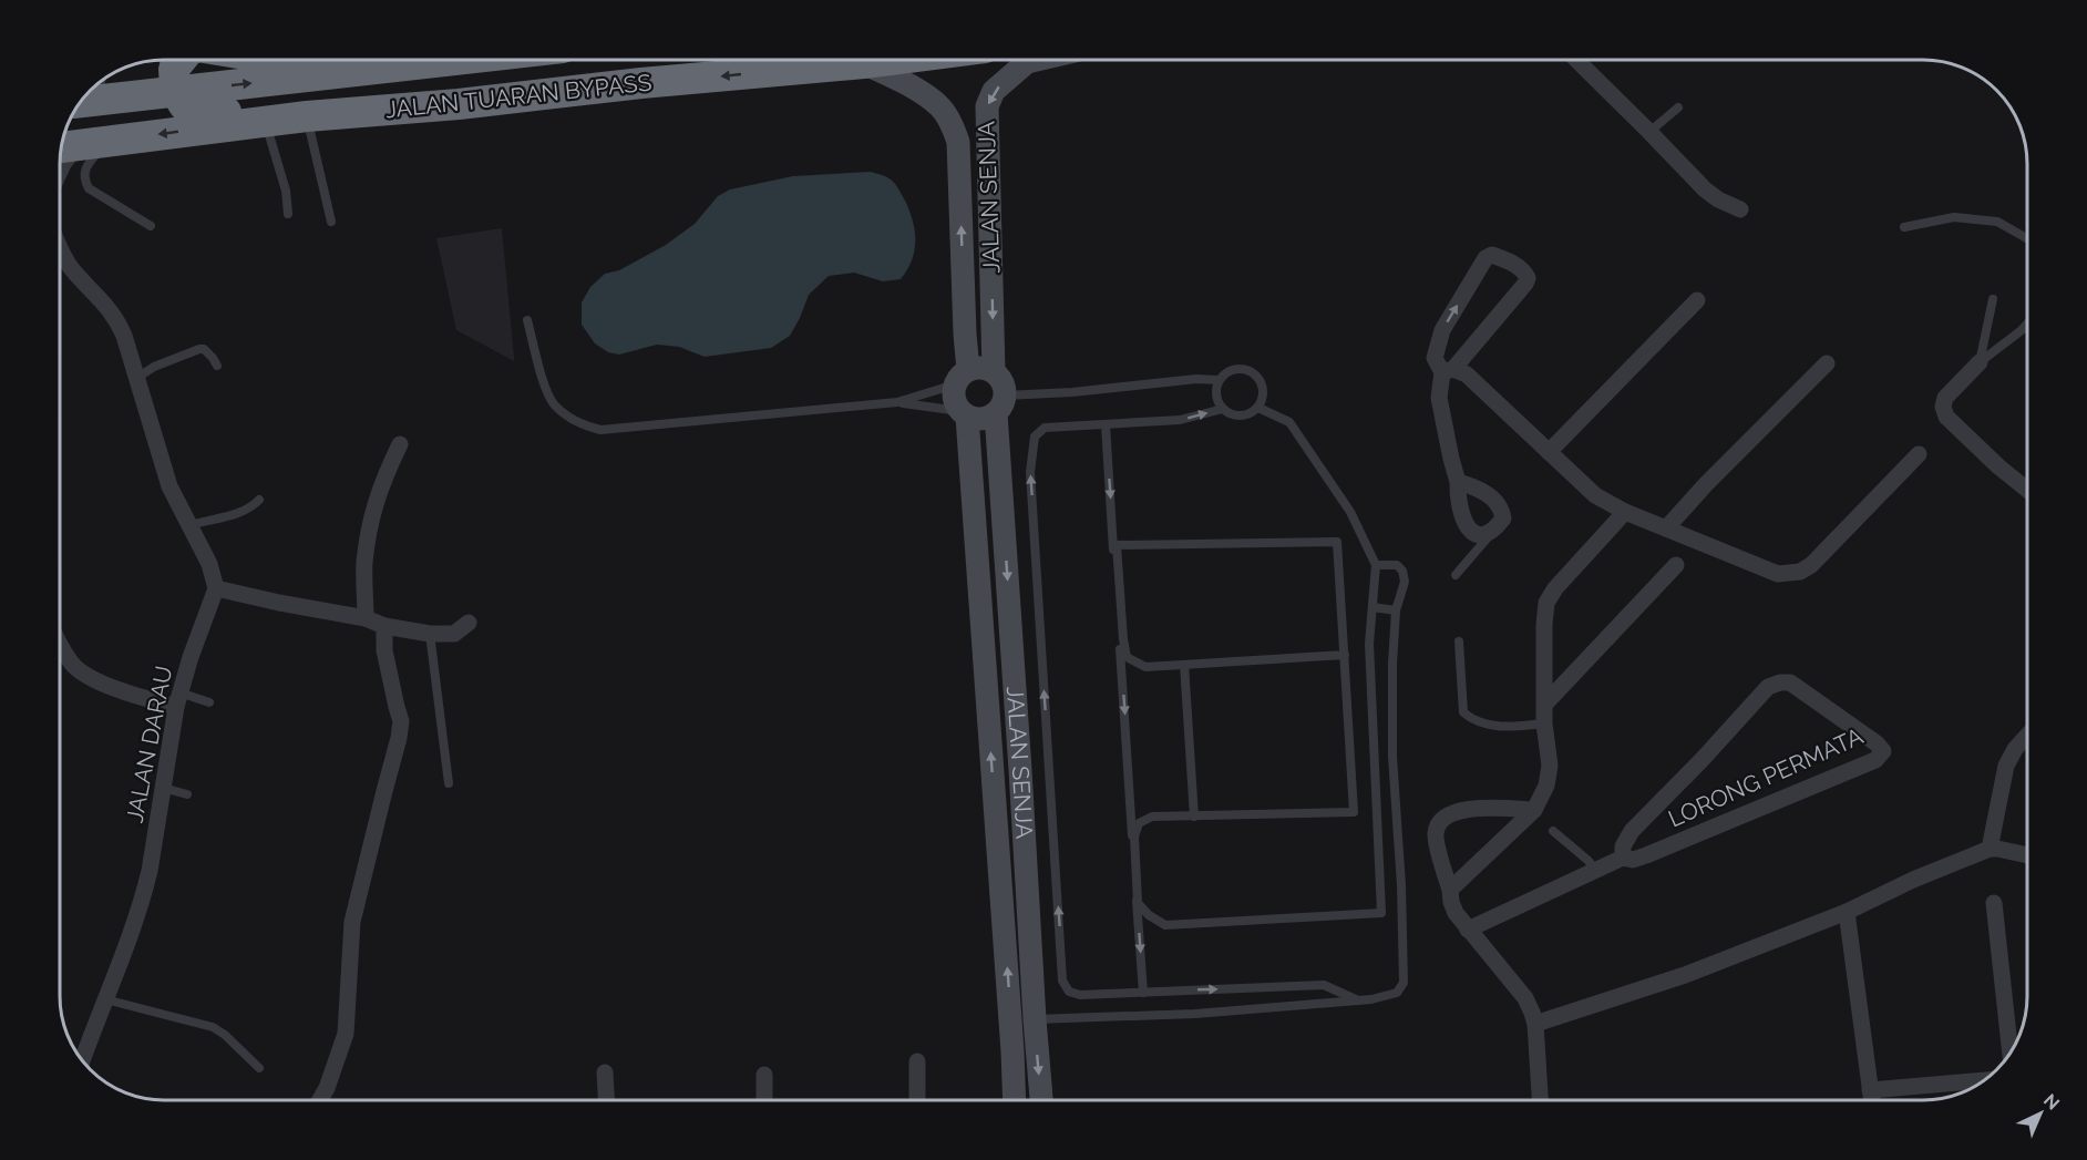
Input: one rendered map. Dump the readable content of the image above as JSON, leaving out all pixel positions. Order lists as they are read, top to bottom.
{
  "streets": {
    "highway": ["JALAN TUARAN BYPASS"],
    "main road": ["JALAN SENJA"],
    "street": ["JALAN DARAU", "LORONG PERMATA"]
  },
  "crossings": [
    ["JALAN TUARAN BYPASS", "JALAN SENJA"]
  ],
  "north": "top right"
}
